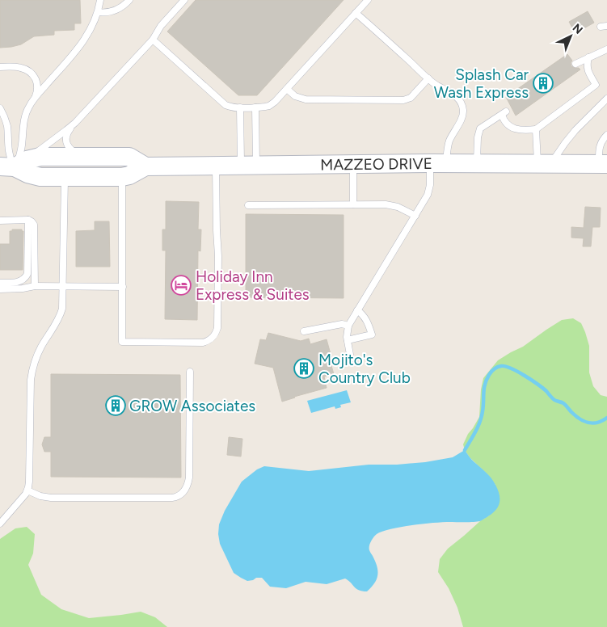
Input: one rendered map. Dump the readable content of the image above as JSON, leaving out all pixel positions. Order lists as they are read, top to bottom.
{
  "streets": {
    "main road": ["MAZZEO DRIVE"]
  },
  "places": {
    "building": ["Splash Car Wash Express", "Mojito's Country Club", "GROW Associates"],
    "hotel": ["Holiday Inn Express & Suites"]
  },
  "north": "top right"
}
